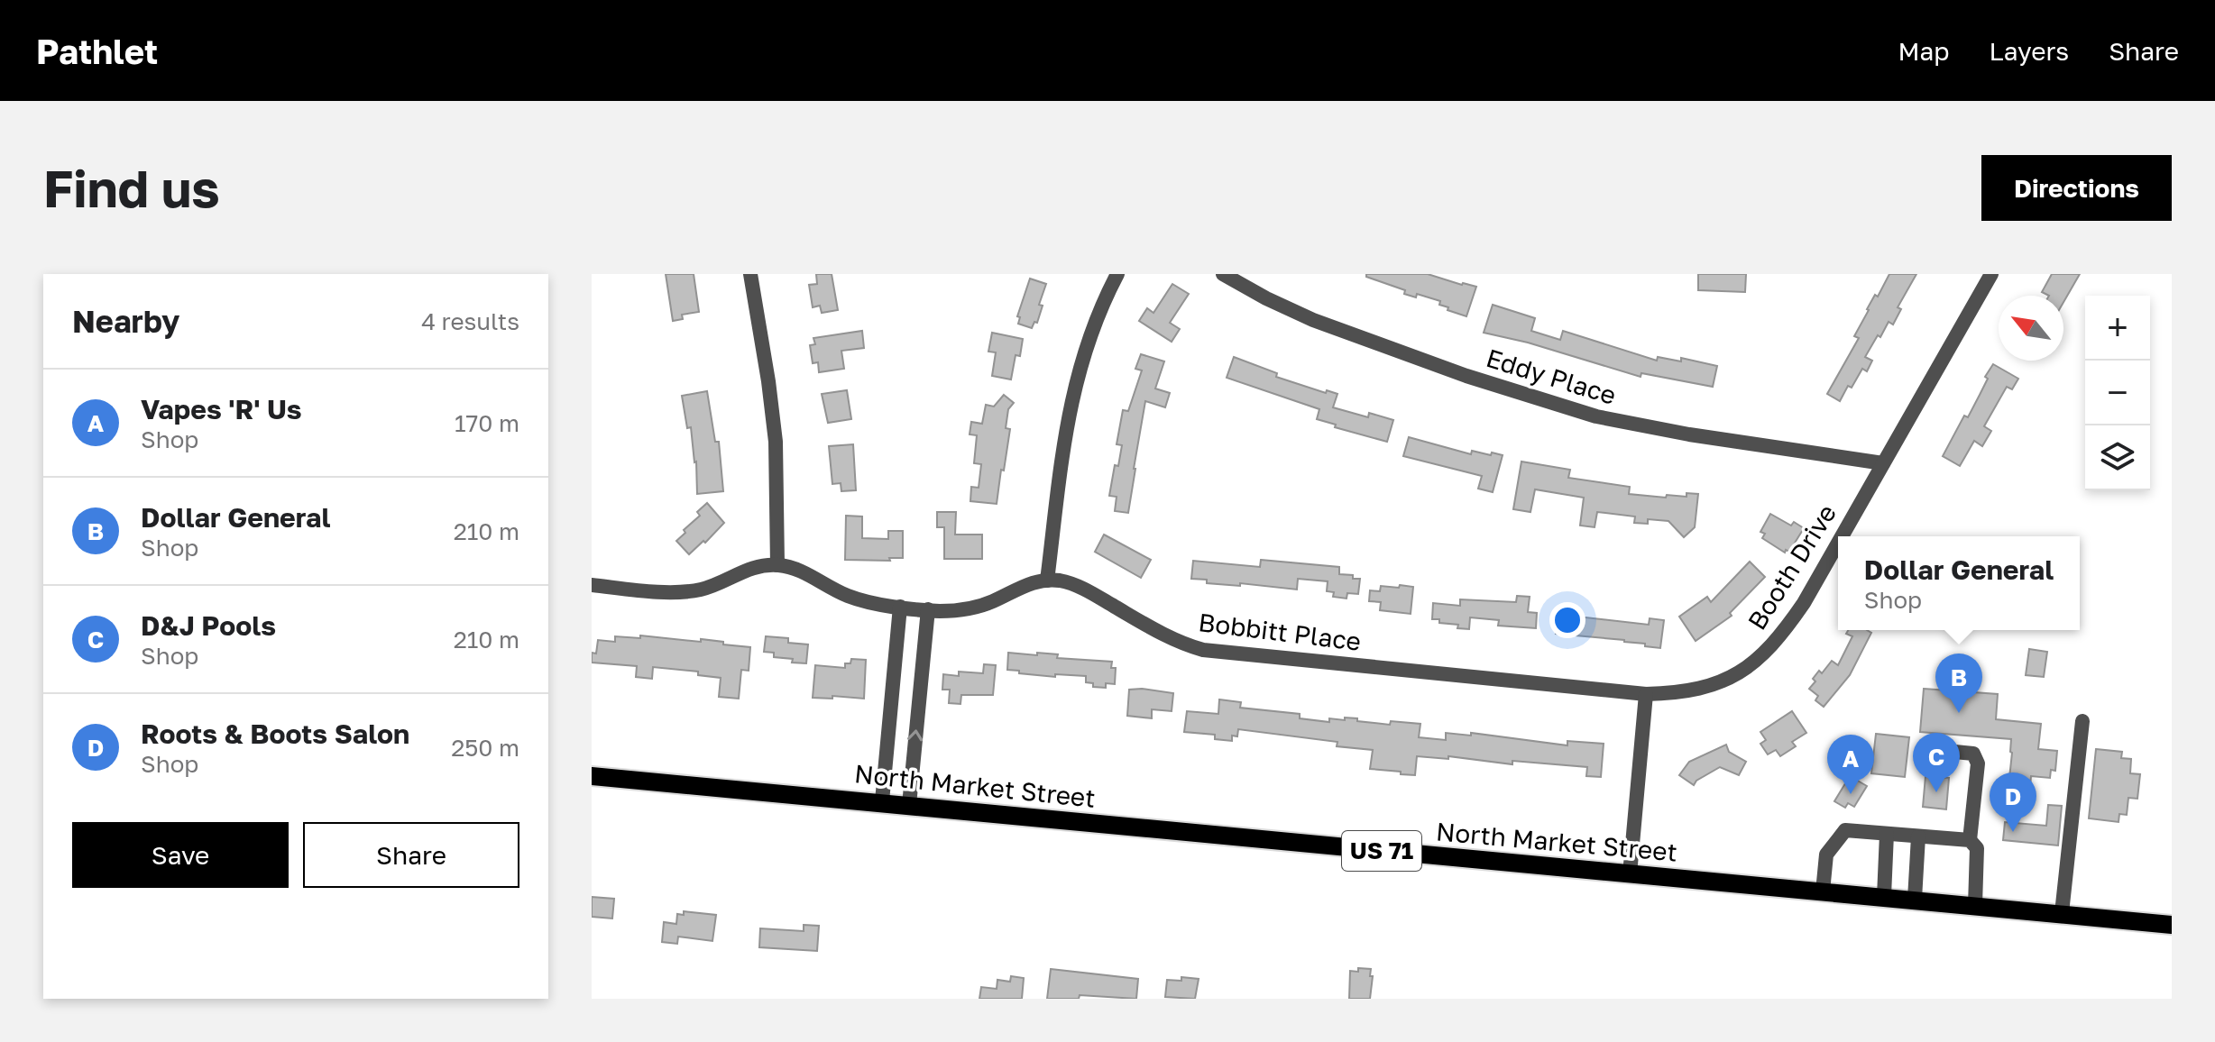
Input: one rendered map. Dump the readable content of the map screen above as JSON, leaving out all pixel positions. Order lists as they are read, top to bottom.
{
  "streets": {
    "main road": ["North Market Street", "US 71"],
    "street": ["Eddy Place", "Booth Drive", "Bobbitt Place"]
  },
  "crossings": [
    ["Eddy Place", "Booth Drive"],
    ["Booth Drive", "Bobbitt Place"]
  ],
  "north": "top left",
  "page": {
    "header": "Pathlet",
    "nav": ["Map", "Layers", "Share"],
    "buttons": [
      "Directions",
      ["Save", "Share"]
    ],
    "title": "Find us",
    "heading": ["Nearby", "4 results"],
    "map_buttons": ["+", "−"],
    "list": [
      {
        "mark": "A",
        "name": "Vapes 'R' Us",
        "note": "Shop",
        "value": "170 m"
      },
      {
        "mark": "B",
        "name": "Dollar General",
        "note": "Shop",
        "value": "210 m"
      },
      {
        "mark": "C",
        "name": "D&J Pools",
        "note": "Shop",
        "value": "210 m"
      },
      {
        "mark": "D",
        "name": "Roots & Boots Salon",
        "note": "Shop",
        "value": "250 m"
      }
    ],
    "popup": ["Dollar General", "Shop"],
    "pins": [
      "B",
      "C",
      "A",
      "D"
    ]
  }
}
